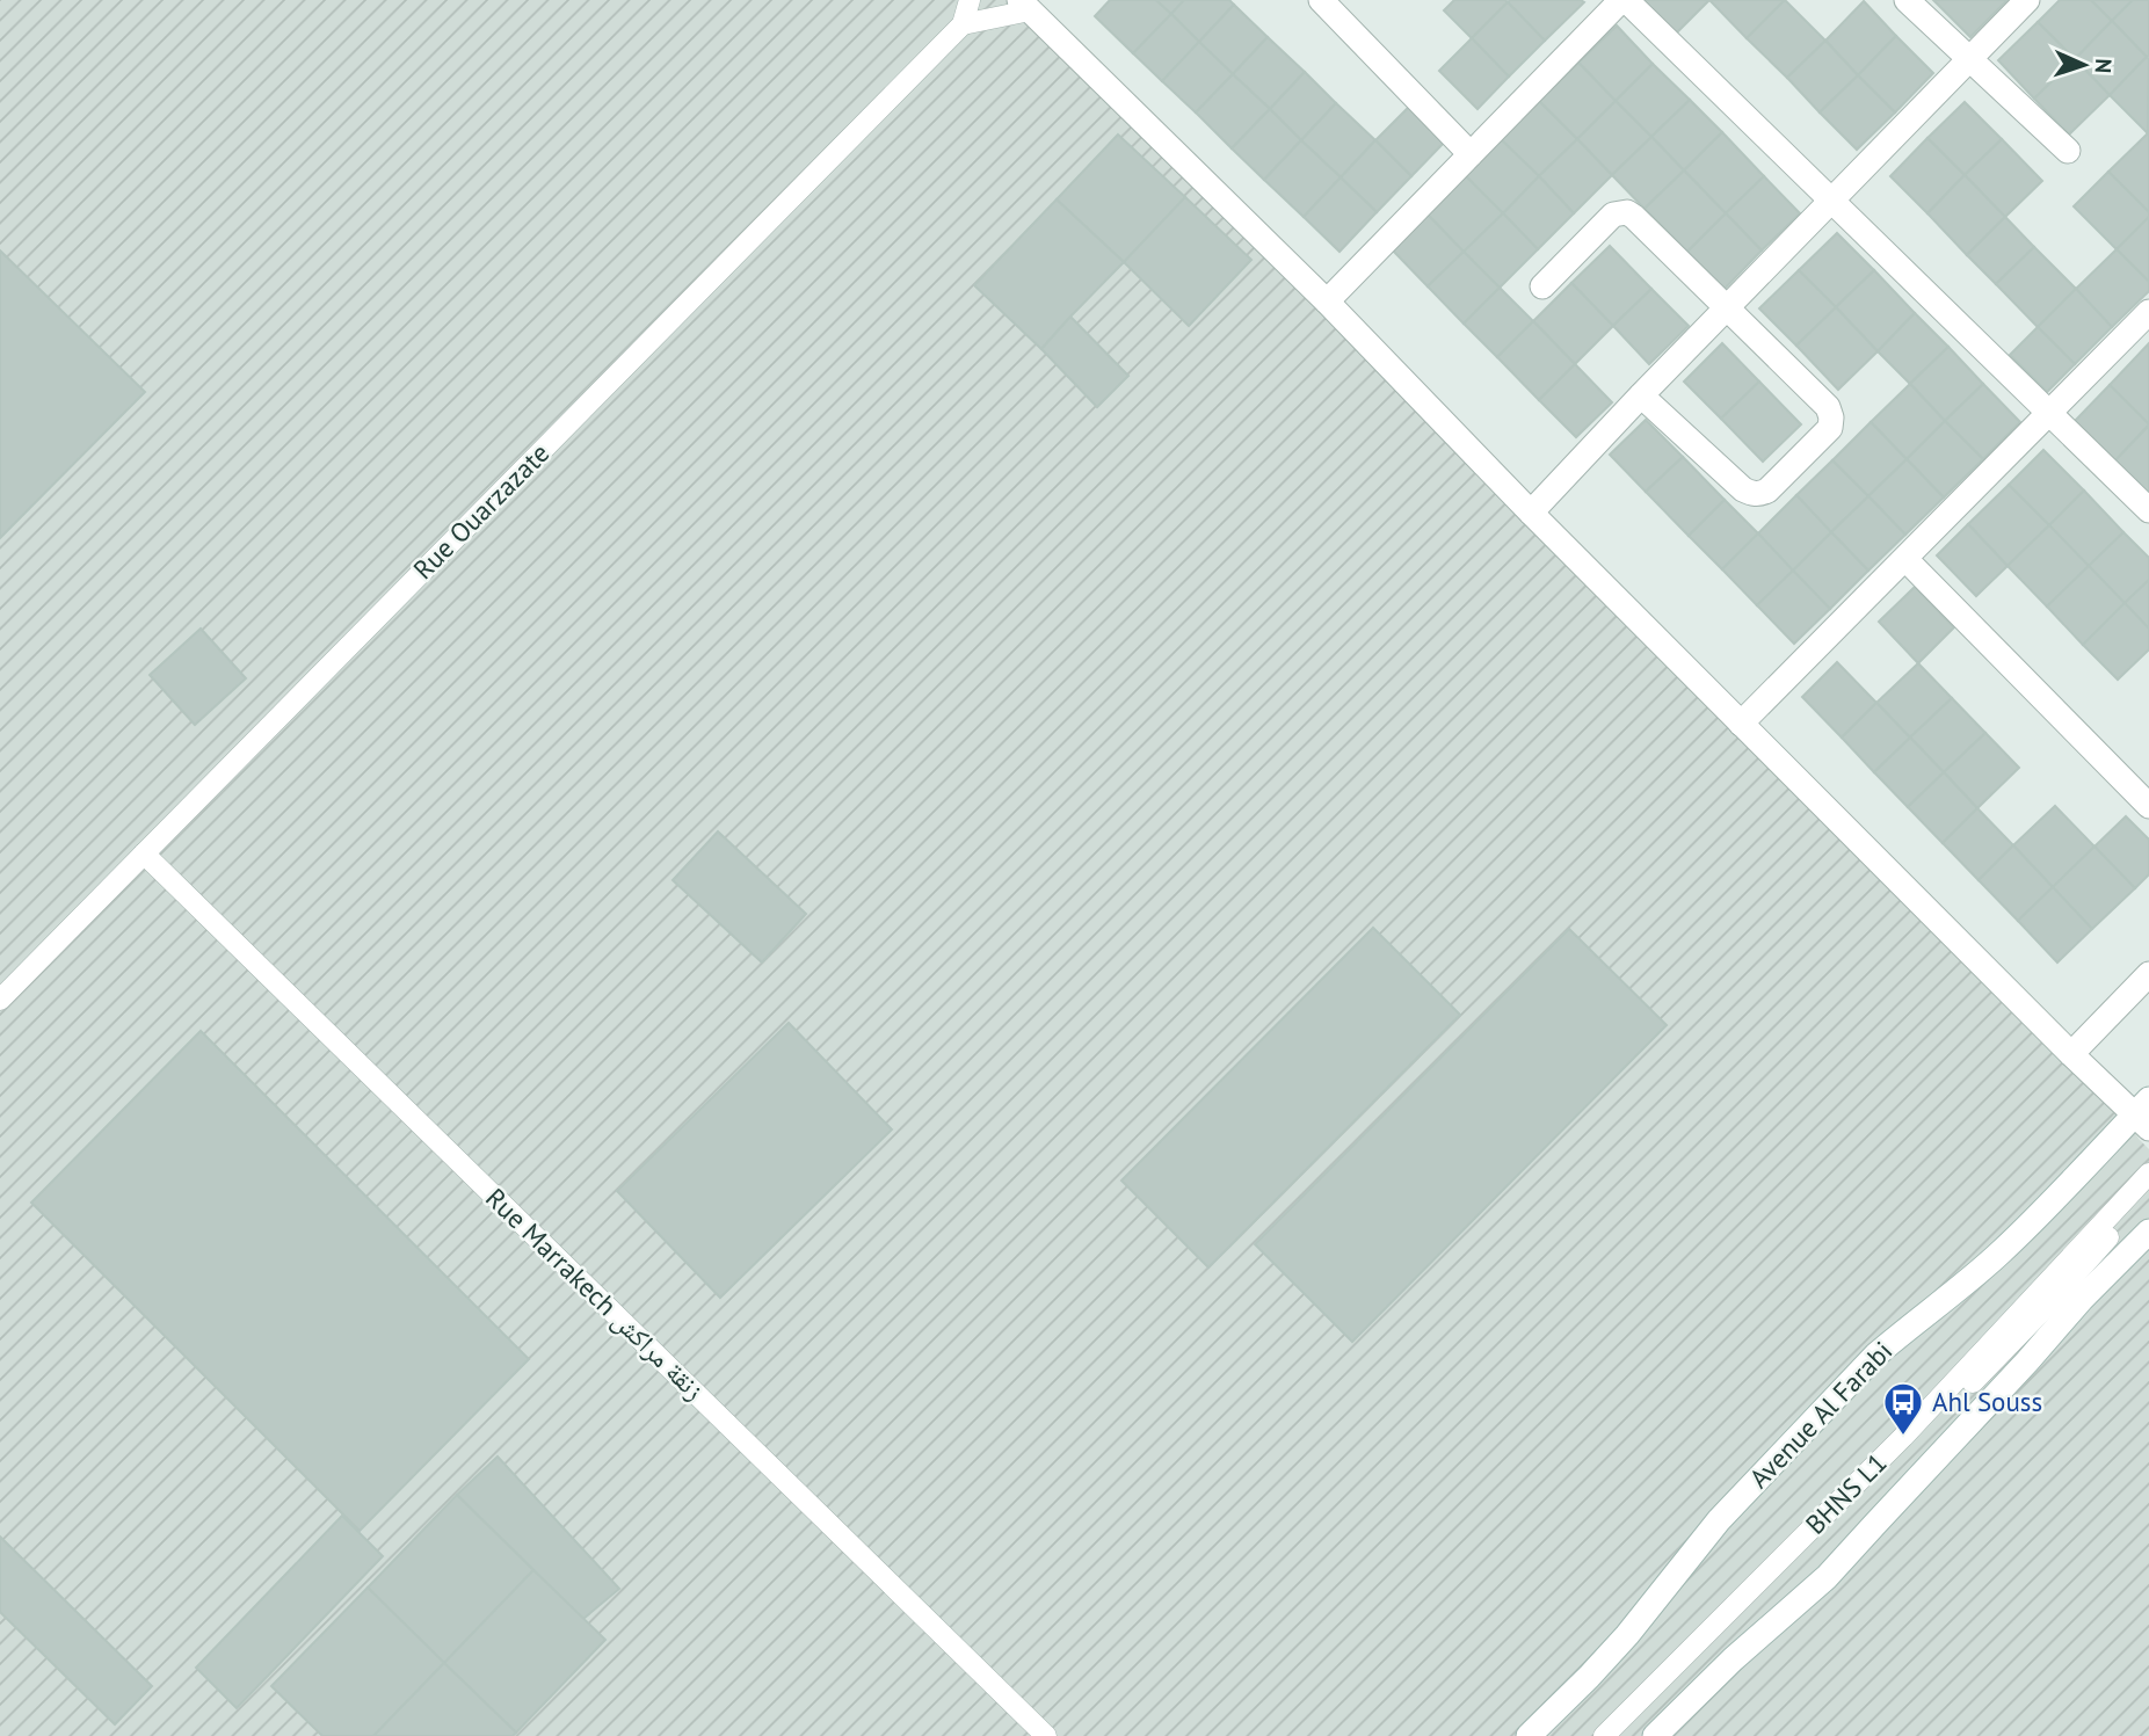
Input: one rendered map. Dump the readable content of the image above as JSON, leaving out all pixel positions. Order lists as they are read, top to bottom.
{
  "streets": {
    "street": ["Avenue Al Farabi"],
    "lane": ["Rue Ouarzazate", "Rue Marrakech زنقة مراكش", "BHNS L1"]
  },
  "crossings": [
    ["Rue Ouarzazate", "Rue Marrakech زنقة مراكش"]
  ],
  "places": {
    "bus stop": ["Ahl Souss"]
  },
  "north": "right"
}
